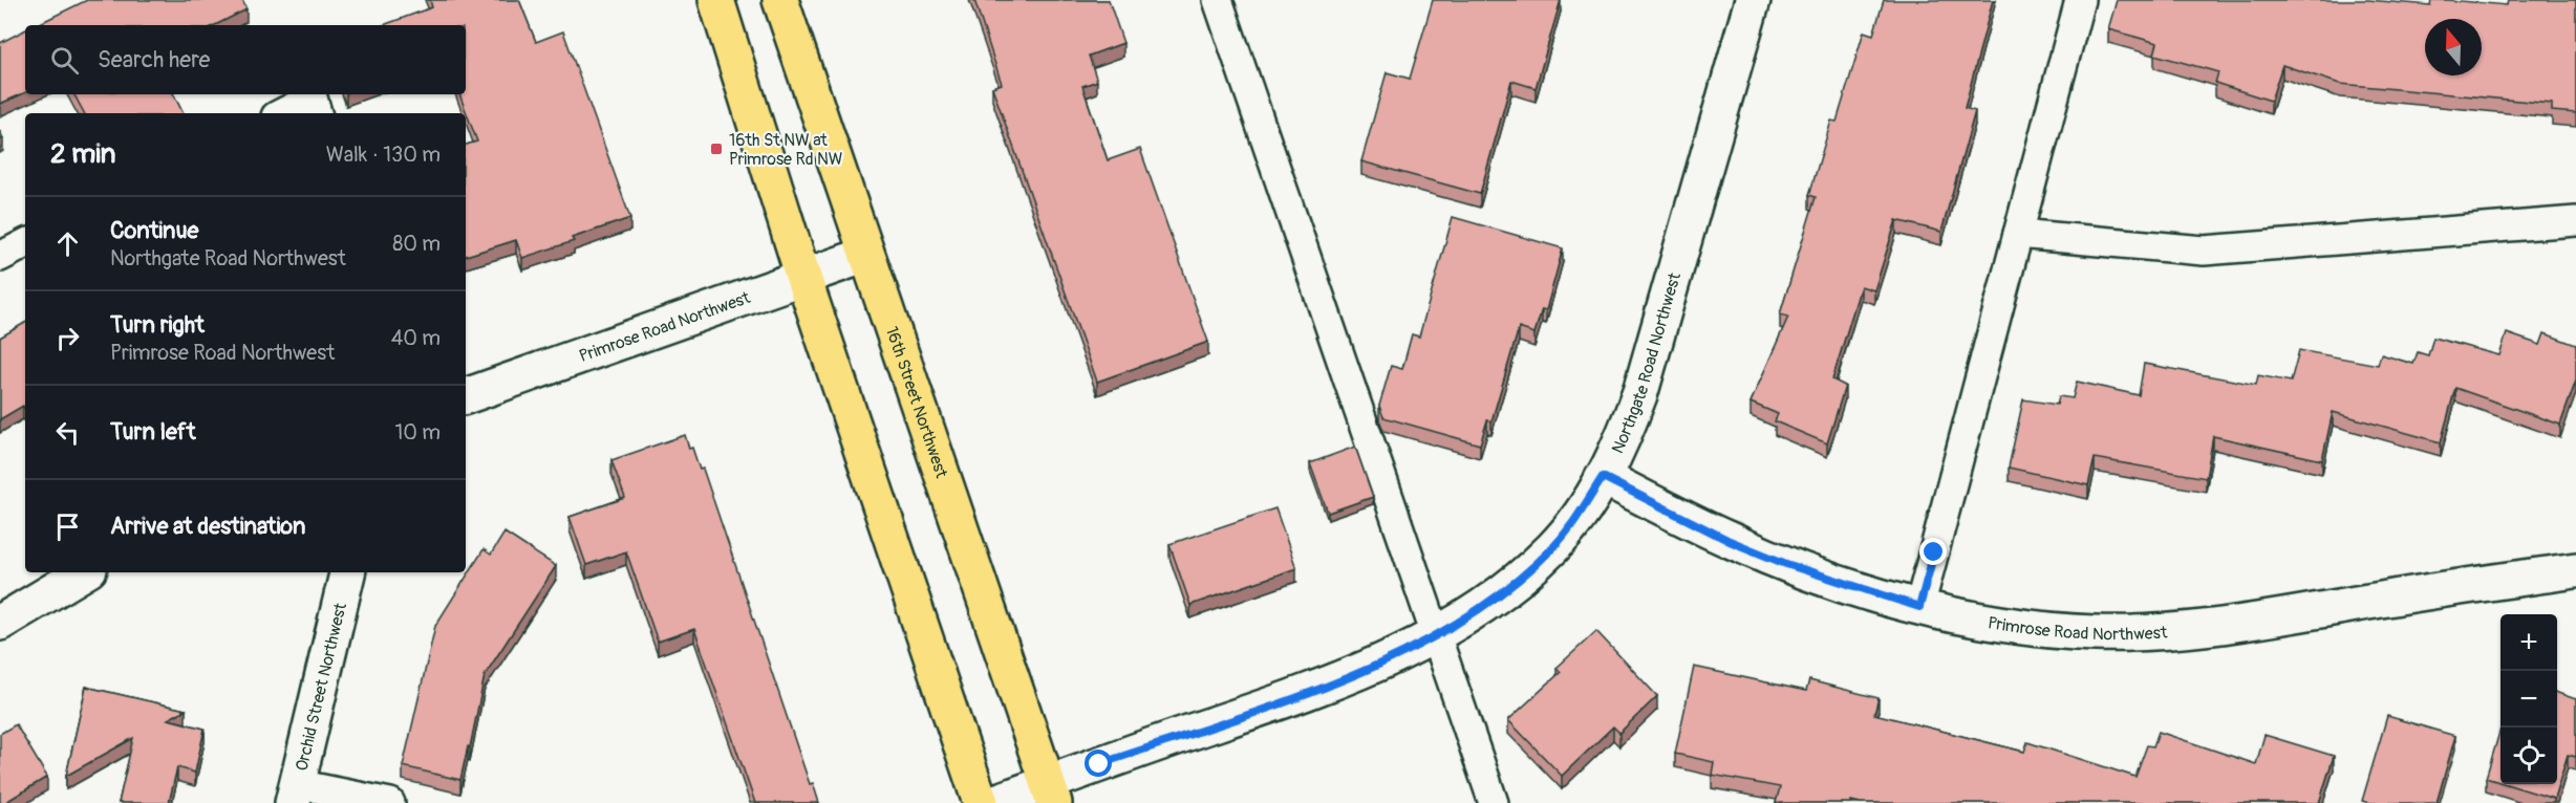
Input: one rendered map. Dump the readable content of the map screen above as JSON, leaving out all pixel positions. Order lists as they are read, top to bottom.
{
  "streets": {
    "main road": ["16th Street Northwest"],
    "street": ["Primrose Road Northwest", "Northgate Road Northwest", "Orchid Street Northwest"]
  },
  "crossings": [
    ["Primrose Road Northwest", "Northgate Road Northwest"],
    ["Primrose Road Northwest", "16th Street Northwest"],
    ["Northgate Road Northwest", "16th Street Northwest"]
  ],
  "places": {
    "transit": ["16th St NW at Primrose Rd NW"]
  },
  "north": "top",
  "page": {
    "search": "Search here",
    "heading": ["2 min", "Walk · 130 m"],
    "list": [
      ["Continue", "Northgate Road Northwest", "80 m"],
      ["Turn right", "Primrose Road Northwest", "40 m"],
      ["Turn left", "10 m"],
      "Arrive at destination"
    ],
    "map_buttons": ["+", "−"]
  }
}
